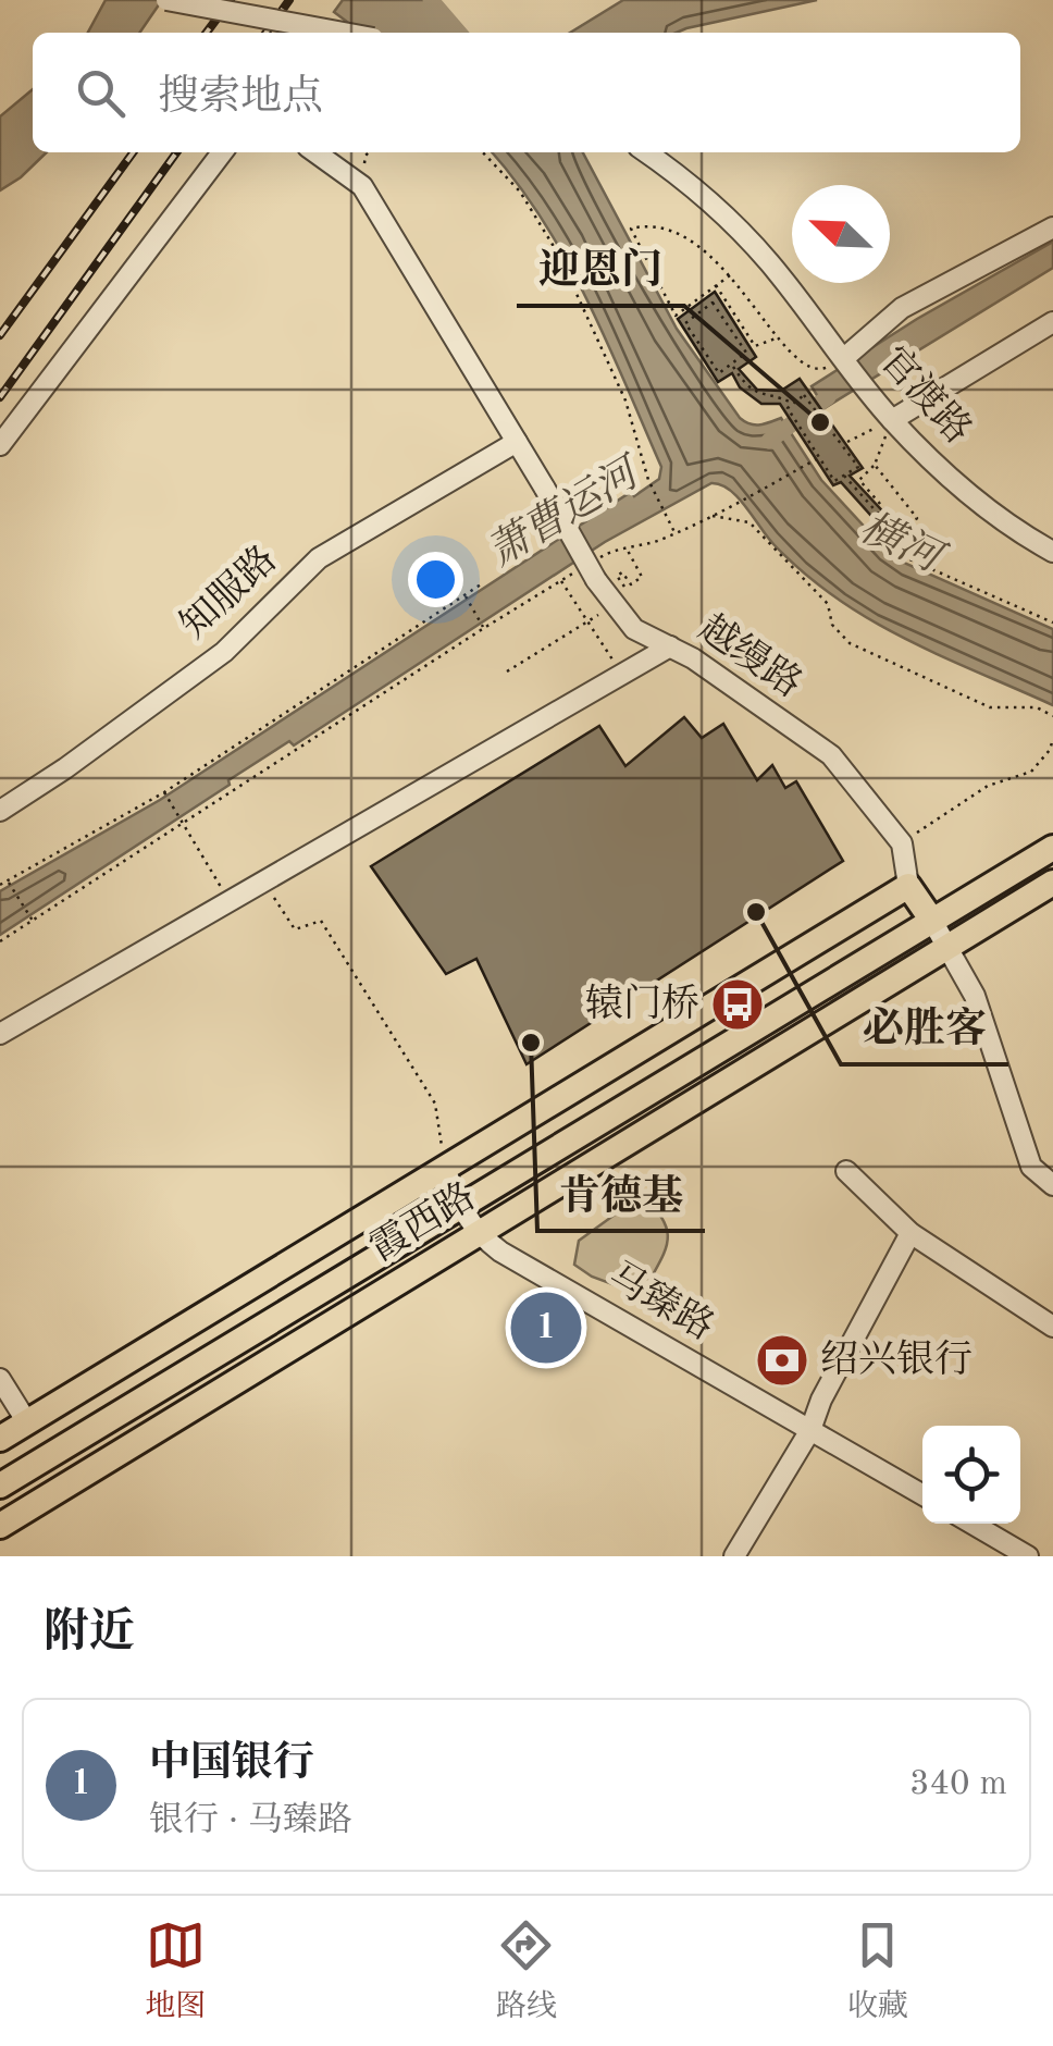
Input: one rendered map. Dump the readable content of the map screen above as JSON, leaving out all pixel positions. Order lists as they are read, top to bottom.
{
  "streets": {
    "main road": ["霞西路"],
    "street": [
      "官渡路",
      "知服路",
      "越缦路",
      "马臻路"
    ]
  },
  "crossings": [
    ["知服路", "越缦路"],
    ["霞西路", "马臻路"]
  ],
  "water": ["萧曹运河", "横河"],
  "places": {
    "other": ["迎恩门", "必胜客", "肯德基"],
    "bus stop": ["辕门桥"],
    "bank": ["绍兴银行"]
  },
  "north": "top left",
  "page": {
    "search": "搜索地点",
    "pins": "1",
    "heading": "附近",
    "list": [
      {
        "mark": "1",
        "name": "中国银行",
        "note": "银行 · 马臻路",
        "value": "340 m"
      }
    ],
    "nav": ["地图", "路线", "收藏"]
  }
}
